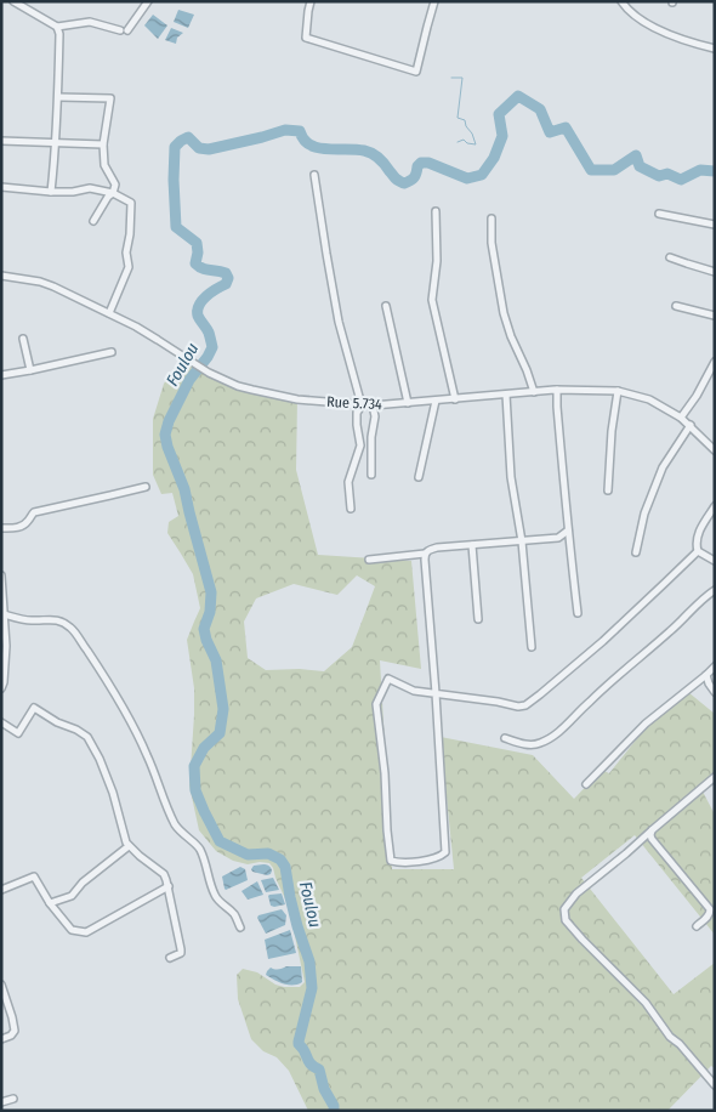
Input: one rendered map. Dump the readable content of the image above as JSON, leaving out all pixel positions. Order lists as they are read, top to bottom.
{
  "streets": {
    "street": ["Rue 5.734"]
  },
  "water": ["Foulou"]
}
